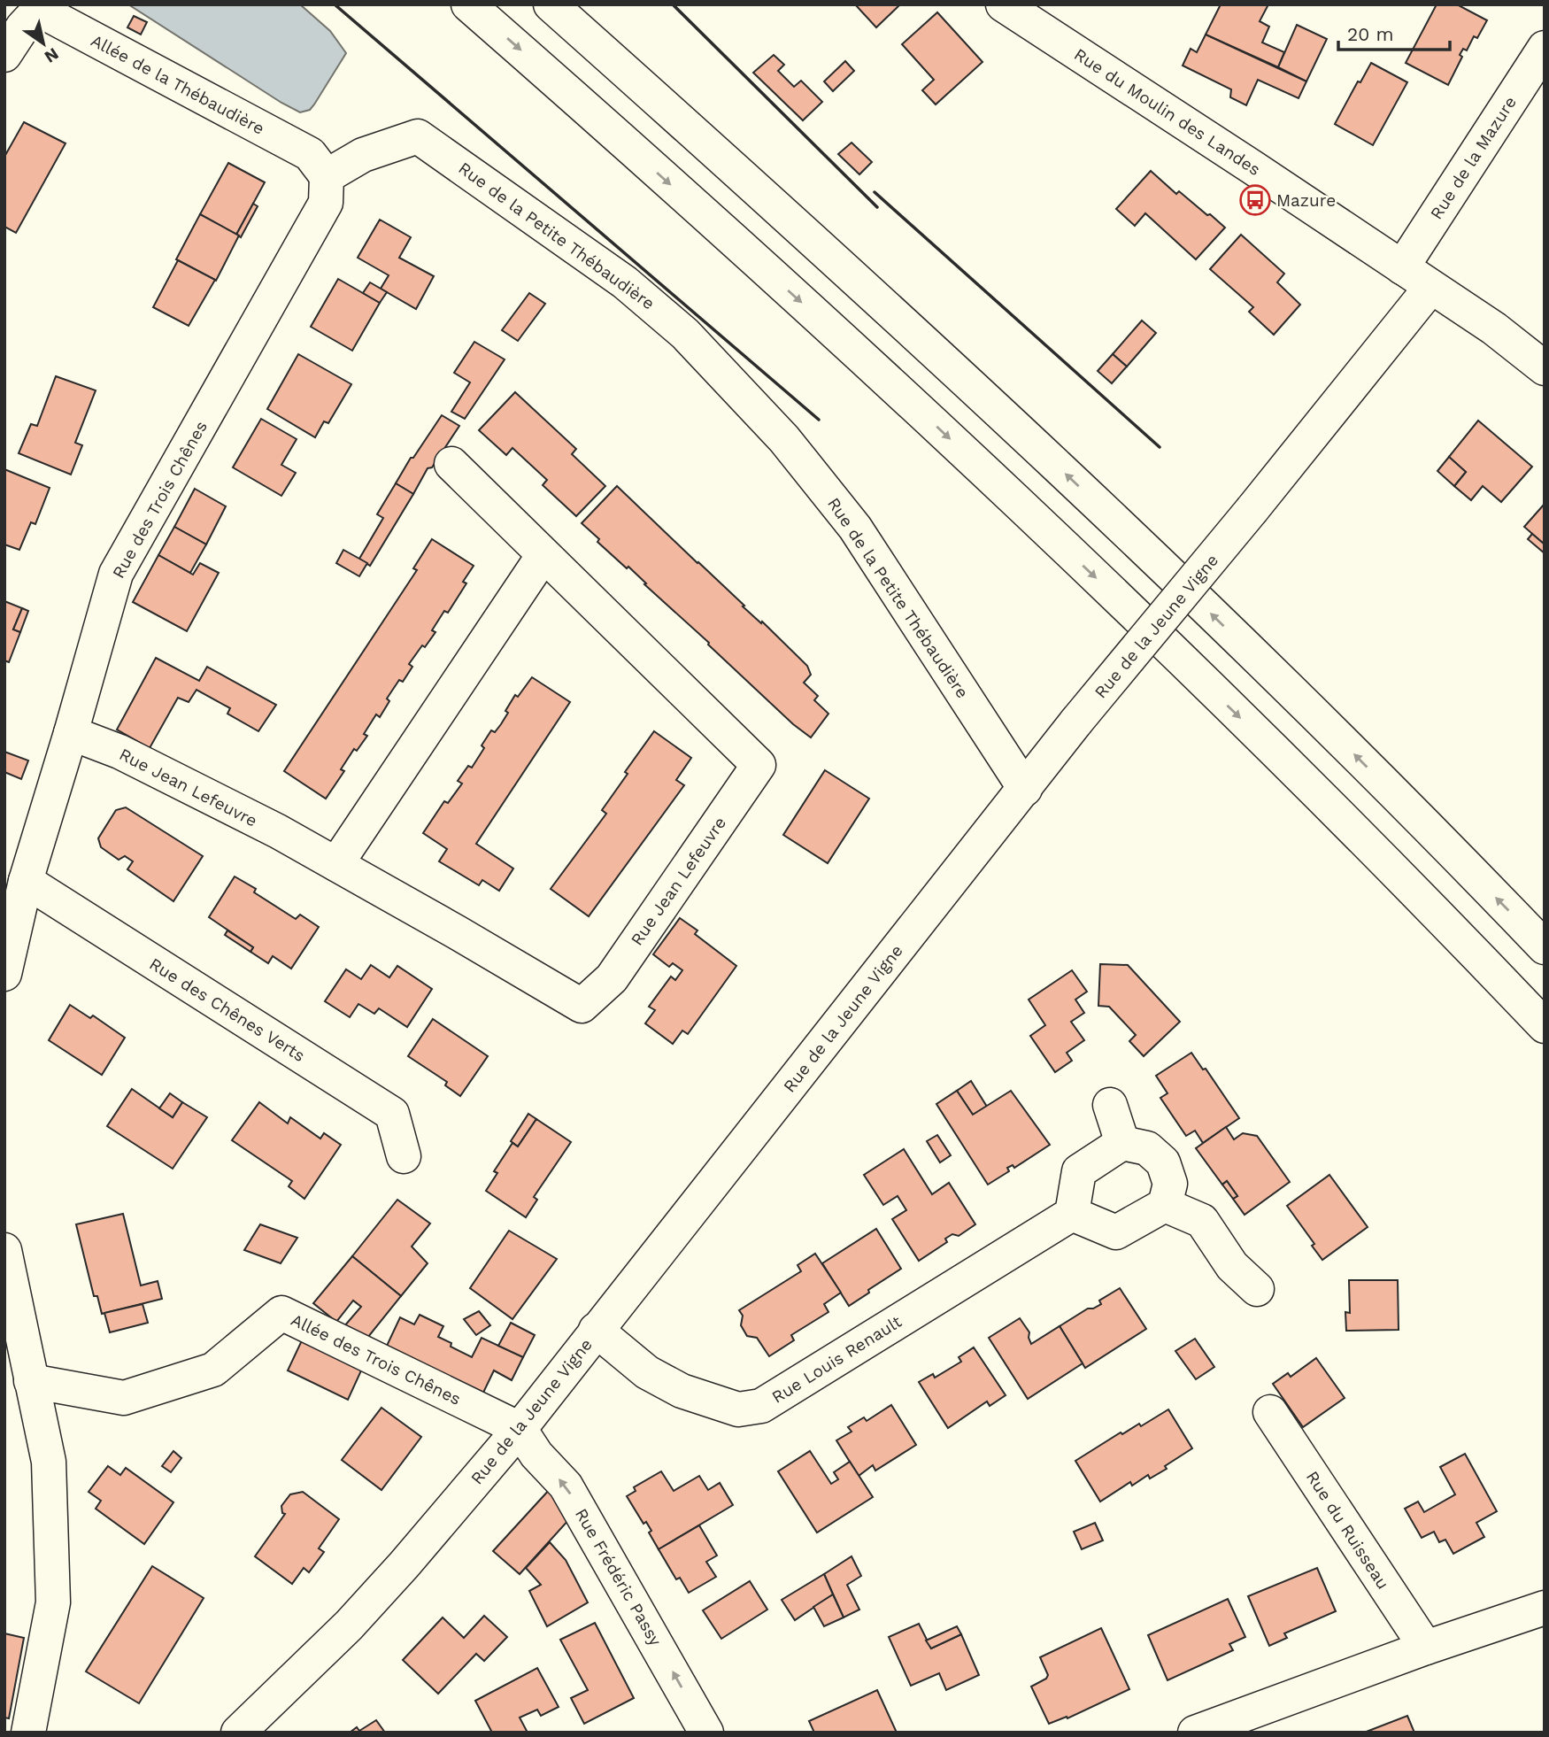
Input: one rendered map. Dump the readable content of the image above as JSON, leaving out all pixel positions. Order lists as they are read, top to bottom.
{
  "streets": {
    "main road": [
      "Allée de la Thébaudière",
      "Rue du Moulin des Landes",
      "Rue de la Mazure",
      "Rue de la Petite Thébaudière",
      "Rue des Trois Chênes",
      "Rue de la Jeune Vigne",
      "Rue Jean Lefeuvre",
      "Rue des Chênes Verts",
      "Allée des Trois Chênes",
      "Rue Louis Renault",
      "Rue du Ruisseau",
      "Rue Frédéric Passy"
    ]
  },
  "crossings": [
    ["Allée de la Thébaudière", "Rue de la Petite Thébaudière"],
    ["Allée de la Thébaudière", "Rue des Trois Chênes"],
    ["Rue du Moulin des Landes", "Rue de la Mazure"],
    ["Rue du Moulin des Landes", "Rue de la Jeune Vigne"],
    ["Rue de la Petite Thébaudière", "Rue des Trois Chênes"],
    ["Rue de la Petite Thébaudière", "Rue de la Jeune Vigne"],
    ["Rue des Trois Chênes", "Rue Jean Lefeuvre"],
    ["Rue des Trois Chênes", "Rue des Chênes Verts"],
    ["Rue de la Jeune Vigne", "Allée des Trois Chênes"],
    ["Rue de la Jeune Vigne", "Rue Louis Renault"],
    ["Rue de la Jeune Vigne", "Rue Frédéric Passy"],
    ["Allée des Trois Chênes", "Rue Frédéric Passy"]
  ],
  "one_way": ["Rue Frédéric Passy"],
  "places": {
    "bus stop": ["Mazure"]
  },
  "scale_bar": "20 m",
  "north": "bottom right"
}
